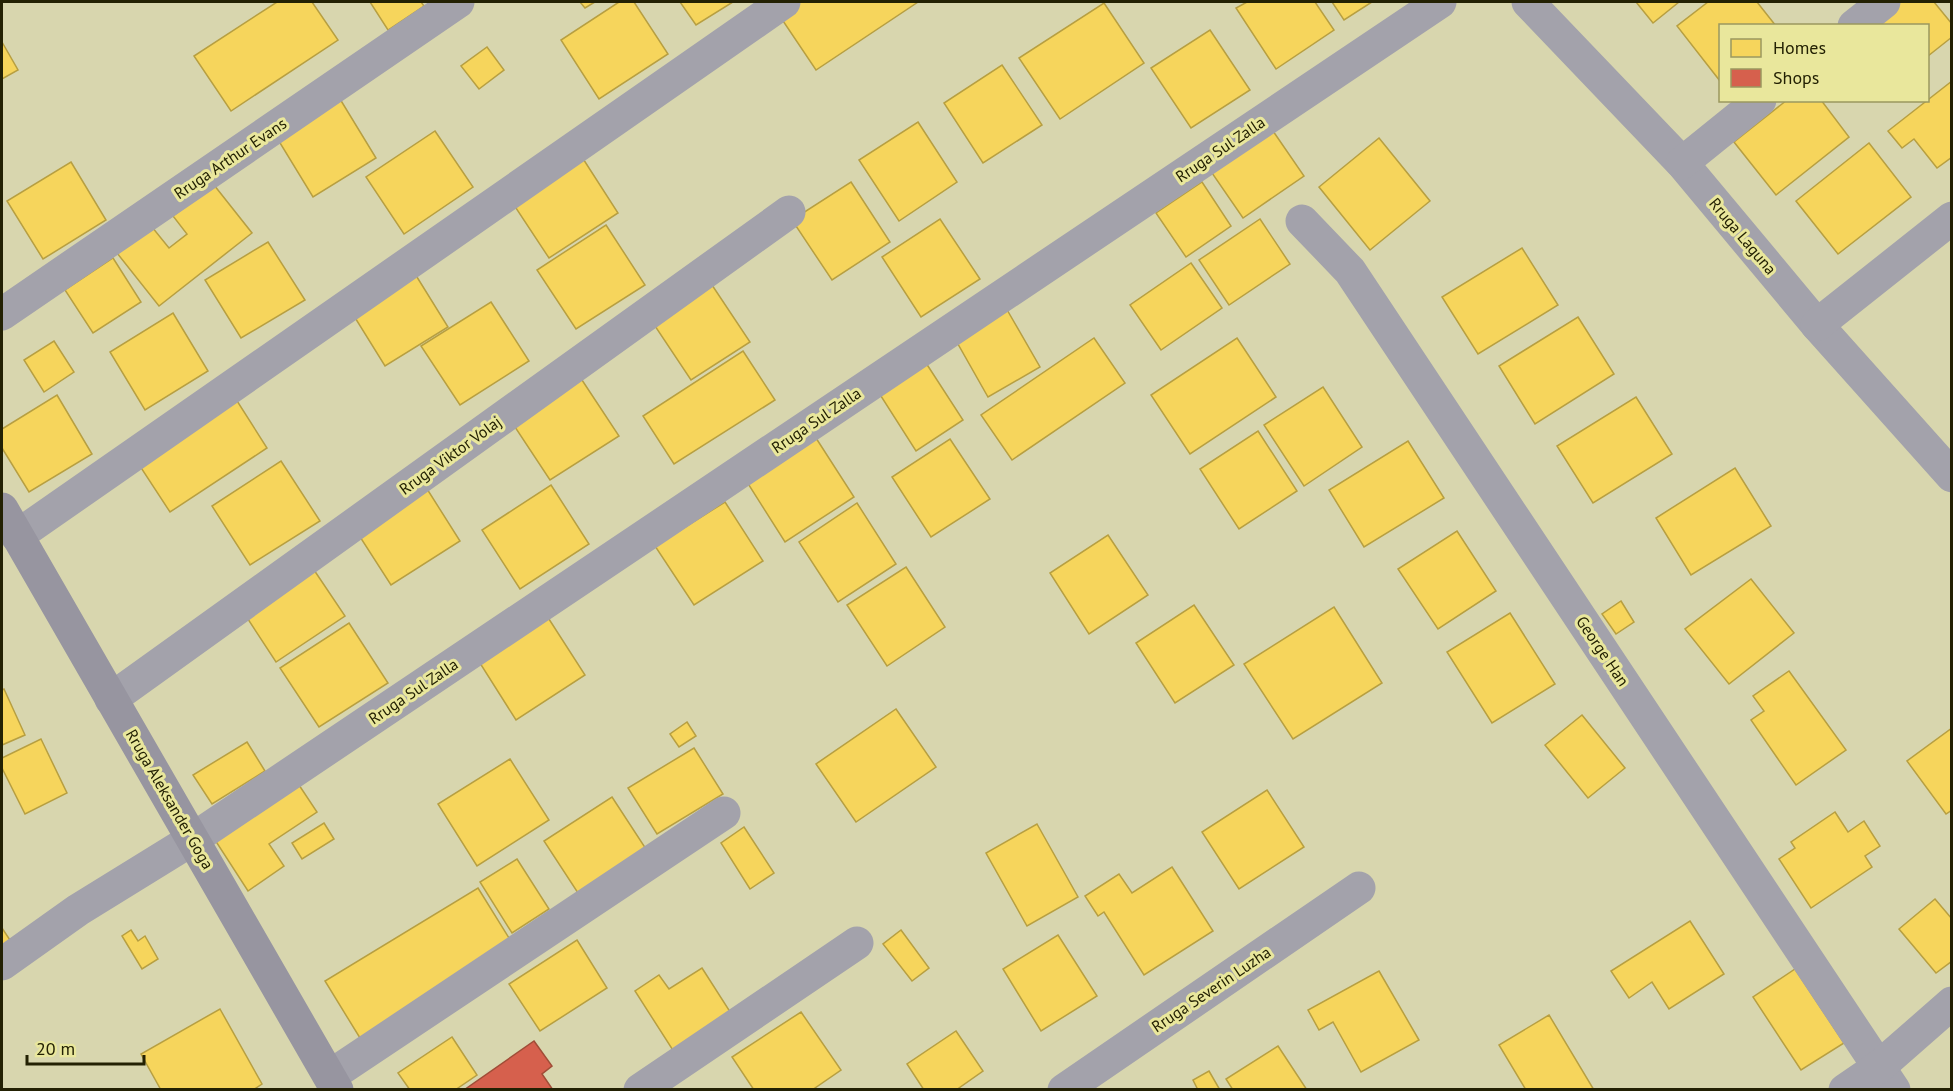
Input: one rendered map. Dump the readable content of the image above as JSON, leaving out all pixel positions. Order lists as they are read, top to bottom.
{
  "streets": {
    "main road": ["Rruga Aleksander Goga"],
    "street": [
      "Rruga Sul Zalla",
      "Rruga Arthur Evans",
      "Rruga Laguna",
      "Rruga Viktor Volaj",
      "George Han",
      "Rruga Severin Luzha"
    ]
  },
  "crossings": [
    ["Rruga Sul Zalla", "Rruga Aleksander Goga"],
    ["Rruga Viktor Volaj", "Rruga Aleksander Goga"]
  ],
  "legend": ["Homes", "Shops"],
  "scale_bar": "20 m"
}
